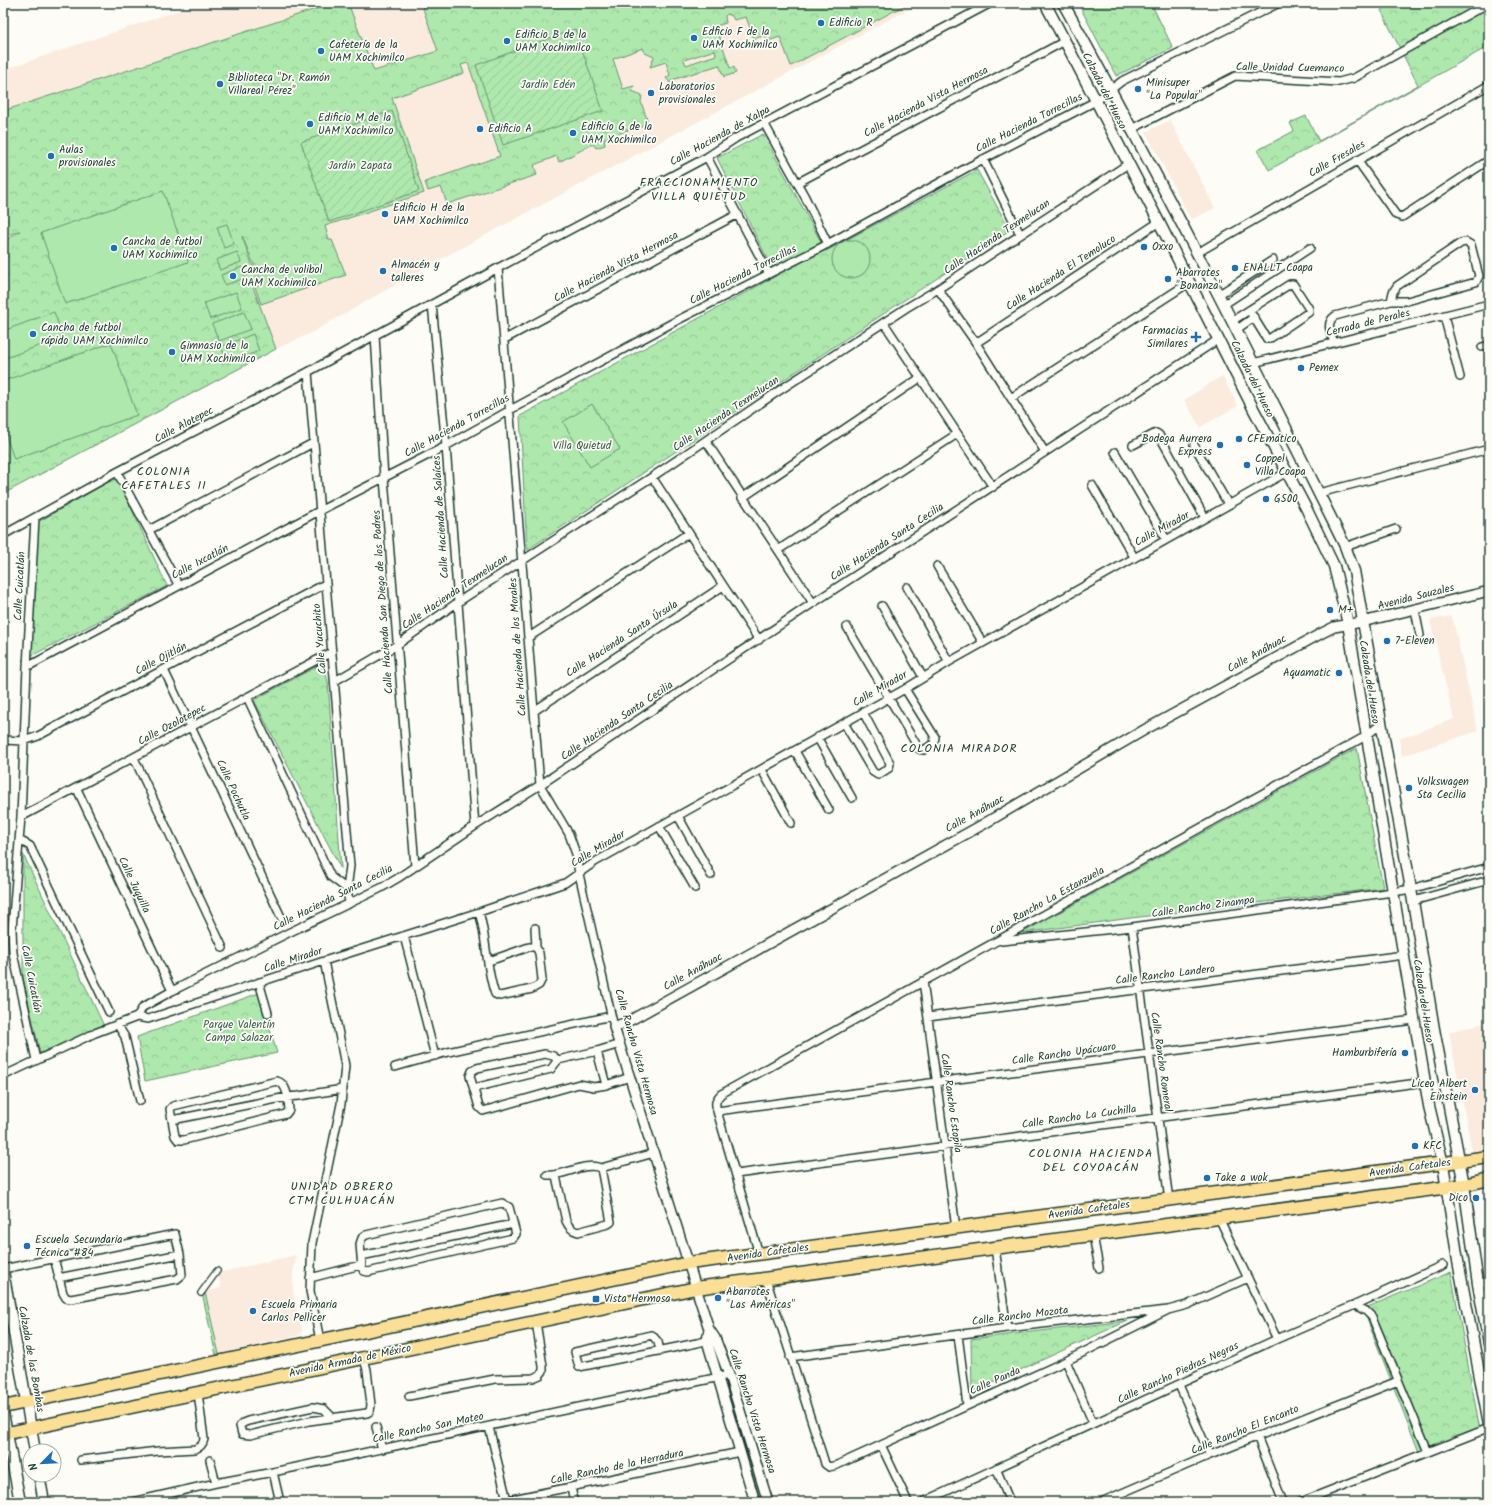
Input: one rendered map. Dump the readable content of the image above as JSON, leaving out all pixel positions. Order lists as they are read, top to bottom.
{
  "streets": {
    "main road": [
      "Calzada del Hueso",
      "Avenida Cafetales",
      "Calzada de las Bombas",
      "Avenida Armada de México"
    ],
    "street": [
      "Calle Unidad Cuemanco",
      "Calle Hacienda Vista Hermosa",
      "Calle Hacienda Torrecillas",
      "Calle Hacienda de Xalpa",
      "Calle Fresales",
      "Calle Hacienda Texmelucan",
      "Calle Hacienda El Temoluco",
      "Cerrada de Perales",
      "Calle Alotepec",
      "Calle Hacienda de Salaíces",
      "Calle Mirador",
      "Calle Hacienda Santa Cecilia",
      "Calle Ixcatlán",
      "Calle Cuicatlán",
      "Avenida Sauzales",
      "Calle Hacienda San Diego de los Padres",
      "Calle Yucuchito",
      "Calle Hacienda Santa Úrsula",
      "Calle Hacienda de los Morales",
      "Calle Anáhuac",
      "Calle Ojitlán",
      "Calle Ozolotepec",
      "Calle Pochutla",
      "Calle Juquilla",
      "Calle Rancho La Estanzuela",
      "Calle Rancho Zinampa",
      "Calle Rancho Landero",
      "Calle Rancho Vista Hermosa",
      "Calle Rancho Upácuaro",
      "Calle Rancho Romeral",
      "Calle Rancho Estopila",
      "Calle Rancho La Cuchilla",
      "Calle Rancho Mozota",
      "Calle Rancho Piedras Negras",
      "Calle Panda",
      "Calle Rancho San Mateo",
      "Calle Rancho El Encanto",
      "Calle Rancho de la Herradura"
    ]
  },
  "crossings": [
    ["Calle Unidad Cuemanco", "Calzada del Hueso"],
    ["Calzada del Hueso", "Calle Hacienda Vista Hermosa"],
    ["Calzada del Hueso", "Calle Hacienda Torrecillas"],
    ["Calzada del Hueso", "Calle Fresales"],
    ["Calzada del Hueso", "Calle Hacienda Texmelucan"],
    ["Calzada del Hueso", "Calle Hacienda El Temoluco"],
    ["Calzada del Hueso", "Cerrada de Perales"],
    ["Calzada del Hueso", "Calle Mirador"],
    ["Calzada del Hueso", "Calle Hacienda Santa Cecilia"],
    ["Calzada del Hueso", "Avenida Sauzales"],
    ["Calzada del Hueso", "Calle Anáhuac"],
    ["Calzada del Hueso", "Calle Rancho La Estanzuela"],
    ["Calzada del Hueso", "Calle Rancho Zinampa"],
    ["Calzada del Hueso", "Calle Rancho Landero"],
    ["Calzada del Hueso", "Calle Rancho Upácuaro"],
    ["Calzada del Hueso", "Calle Rancho La Cuchilla"],
    ["Calzada del Hueso", "Avenida Cafetales"],
    ["Calle Hacienda Vista Hermosa", "Calle Hacienda de los Morales"],
    ["Calle Hacienda Torrecillas", "Calle Hacienda de Salaíces"],
    ["Calle Hacienda Torrecillas", "Calle Ixcatlán"],
    ["Calle Hacienda Torrecillas", "Calle Hacienda San Diego de los Padres"],
    ["Calle Hacienda Torrecillas", "Calle Hacienda de los Morales"],
    ["Calle Hacienda de Xalpa", "Calle Alotepec"],
    ["Calle Hacienda de Xalpa", "Calle Hacienda de Salaíces"],
    ["Calle Hacienda de Xalpa", "Calle Hacienda San Diego de los Padres"],
    ["Calle Hacienda de Xalpa", "Calle Hacienda de los Morales"],
    ["Calle Hacienda Texmelucan", "Calle Hacienda de Salaíces"],
    ["Calle Hacienda Texmelucan", "Calle Hacienda San Diego de los Padres"],
    ["Calle Hacienda Texmelucan", "Calle Yucuchito"],
    ["Calle Hacienda Texmelucan", "Calle Hacienda de los Morales"],
    ["Calle Alotepec", "Calle Cuicatlán"],
    ["Calle Alotepec", "Calle Hacienda San Diego de los Padres"],
    ["Calle Alotepec", "Calle Yucuchito"],
    ["Calle Hacienda de Salaíces", "Calle Hacienda Santa Cecilia"],
    ["Calle Mirador", "Calle Hacienda Santa Cecilia"],
    ["Calle Mirador", "Calle Rancho Vista Hermosa"],
    ["Calle Hacienda Santa Cecilia", "Calle Cuicatlán"],
    ["Calle Hacienda Santa Cecilia", "Calle Hacienda San Diego de los Padres"],
    ["Calle Hacienda Santa Cecilia", "Calle Yucuchito"],
    ["Calle Hacienda Santa Cecilia", "Calle Hacienda de los Morales"],
    ["Calle Hacienda Santa Cecilia", "Calle Juquilla"],
    ["Calle Hacienda Santa Cecilia", "Calle Rancho Vista Hermosa"],
    ["Calle Ixcatlán", "Calle Cuicatlán"],
    ["Calle Ixcatlán", "Calle Hacienda San Diego de los Padres"],
    ["Calle Ixcatlán", "Calle Yucuchito"],
    ["Calle Cuicatlán", "Calle Ojitlán"],
    ["Calle Cuicatlán", "Calle Ozolotepec"],
    ["Avenida Sauzales", "Calle Anáhuac"],
    ["Calle Yucuchito", "Calle Ojitlán"],
    ["Calle Yucuchito", "Calle Ozolotepec"],
    ["Calle Hacienda Santa Úrsula", "Calle Hacienda de los Morales"],
    ["Calle Hacienda de los Morales", "Calle Rancho Vista Hermosa"],
    ["Calle Anáhuac", "Calle Rancho Vista Hermosa"],
    ["Calle Ojitlán", "Calle Pochutla"],
    ["Calle Ozolotepec", "Calle Pochutla"],
    ["Calle Ozolotepec", "Calle Juquilla"],
    ["Calle Rancho La Estanzuela", "Calle Rancho Zinampa"],
    ["Calle Rancho La Estanzuela", "Calle Rancho Upácuaro"],
    ["Calle Rancho La Estanzuela", "Calle Rancho Estopila"],
    ["Calle Rancho Zinampa", "Calle Rancho Romeral"],
    ["Calle Rancho Landero", "Calle Rancho Romeral"],
    ["Calle Rancho Landero", "Calle Rancho Estopila"],
    ["Calle Rancho Vista Hermosa", "Avenida Cafetales"],
    ["Calle Rancho Vista Hermosa", "Avenida Armada de México"],
    ["Calle Rancho Vista Hermosa", "Calle Rancho San Mateo"],
    ["Calle Rancho Vista Hermosa", "Calle Rancho de la Herradura"],
    ["Calle Rancho Upácuaro", "Calle Rancho Romeral"],
    ["Calle Rancho Upácuaro", "Calle Rancho Estopila"],
    ["Calle Rancho Romeral", "Calle Rancho La Cuchilla"],
    ["Calle Rancho Romeral", "Avenida Cafetales"],
    ["Calle Rancho Estopila", "Calle Rancho La Cuchilla"],
    ["Calle Rancho Estopila", "Avenida Cafetales"],
    ["Calle Rancho Mozota", "Calle Panda"],
    ["Calzada de las Bombas", "Avenida Armada de México"]
  ],
  "districts": [
    "FRACCIONAMIENTO VILLA QUIETUD",
    "COLONIA CAFETALES II",
    "COLONIA MIRADOR",
    "COLONIA HACIENDA DEL COYOACÁN",
    "UNIDAD OBRERO CTM CULHUACÁN"
  ],
  "parks": [
    "Jardín Edén",
    "Jardín Zapata",
    "Villa Quietud",
    "Parque Valentín Campa Salazar"
  ],
  "places": {
    "other": [
      "Edificio R",
      "Edficio F de la UAM Xochimilco",
      "Edificio B de la UAM Xochimilco",
      "Cafetería de la UAM Xochimilco",
      "Biblioteca \"Dr. Ramón Villareal Pérez\"",
      "Minisuper \"La Popular\"",
      "Laboratorios provisionales",
      "Edificio M de la UAM Xochimilco",
      "Edificio A",
      "Edificio G de la UAM Xochimilco",
      "Aulas provisionales",
      "Edificio H de la UAM Xochimilco",
      "Oxxo",
      "Cancha de futbol UAM Xochimilco",
      "ENALLT Coapa",
      "Almacén y talleres",
      "Cancha de volibol UAM Xochimilco",
      "Abarrotes \"Bonanza\"",
      "Cancha de futbol rápido UAM Xochimilco",
      "Gimnasio de la UAM Xochimilco",
      "Pemex",
      "CFEmático",
      "Bodega Aurrera Express",
      "Coppel Villa Coapa",
      "G500",
      "M+",
      "7-Eleven",
      "Aquamatic",
      "Volkswagen Sta Cecilia",
      "Hamburbifería",
      "Liceo Albert Einstein",
      "KFC",
      "Take a wok",
      "Dico",
      "Escuela Secundaria Técnica #84",
      "Abarrotes \"Las Américas\"",
      "Escuela Primaria Carlos Pellicer"
    ],
    "health": ["Farmacias Similares"],
    "transit": ["Vista Hermosa"]
  },
  "north": "bottom left"
}
